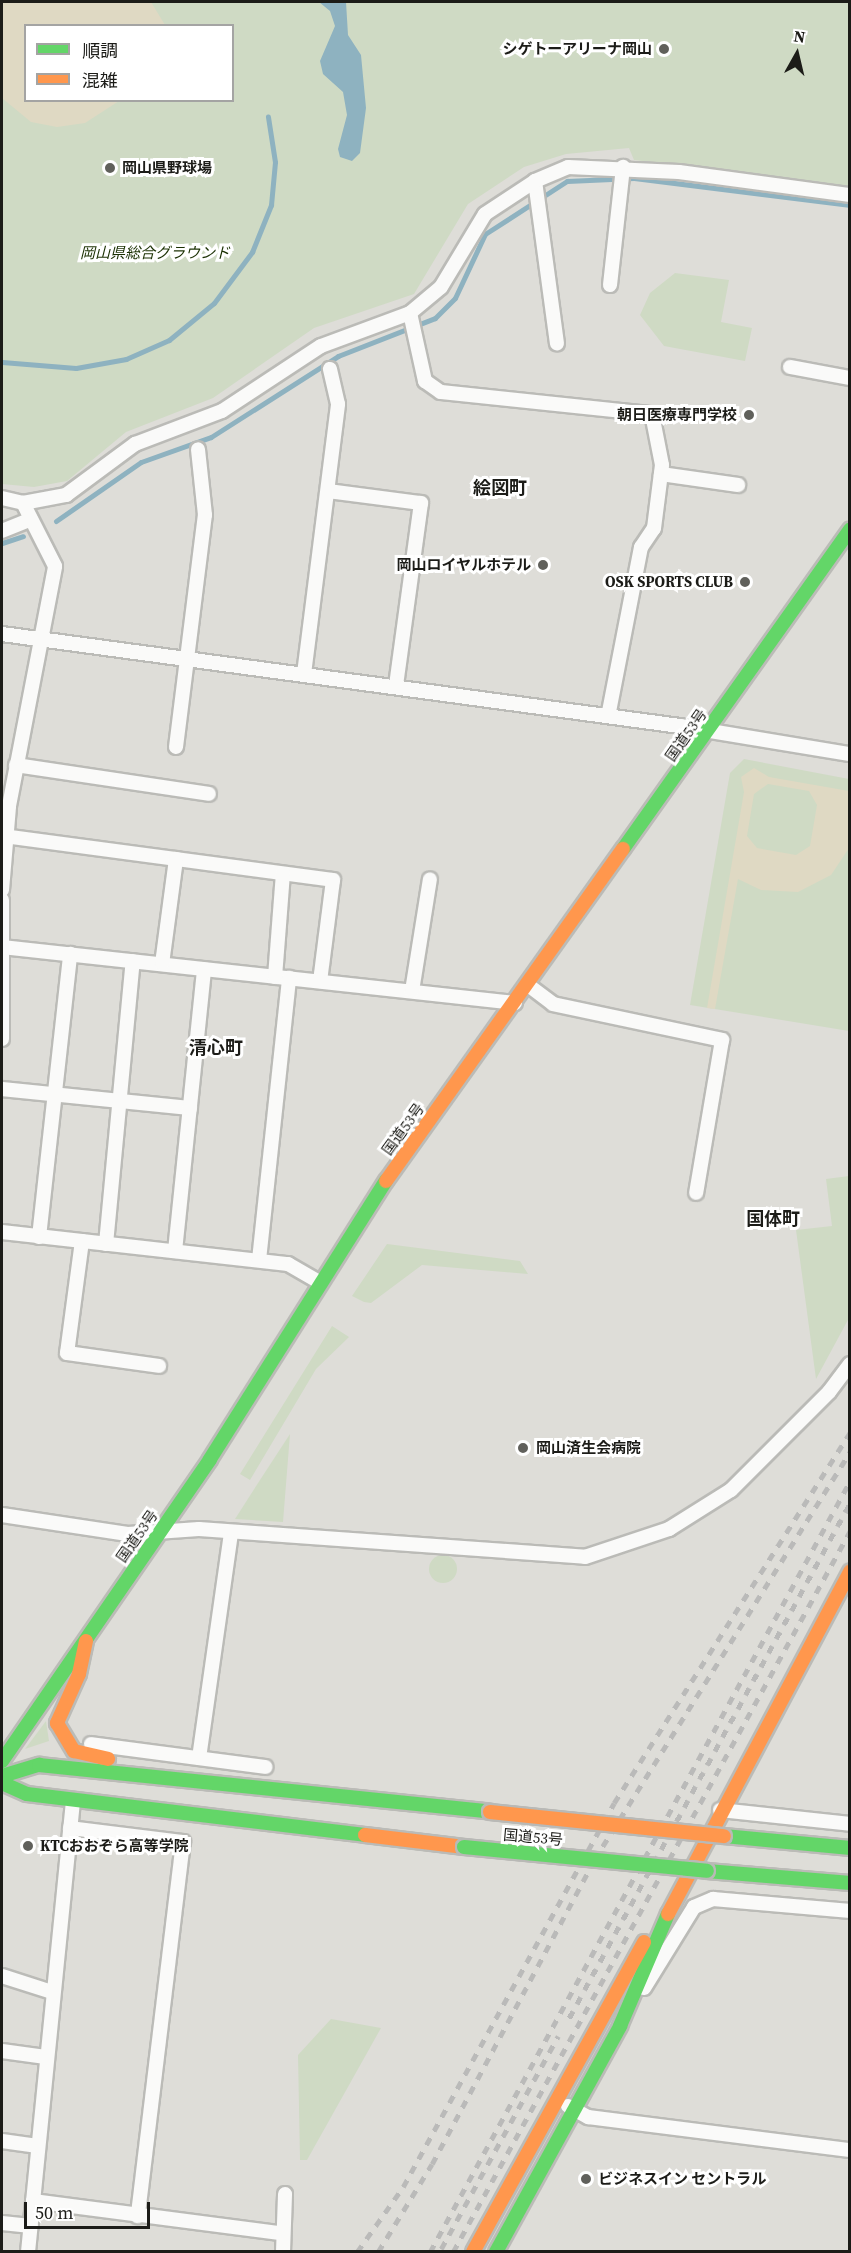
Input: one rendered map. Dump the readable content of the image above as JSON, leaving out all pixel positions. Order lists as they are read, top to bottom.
{
  "streets": {
    "main road": ["国道53号"]
  },
  "districts": ["絵図町", "清心町", "国体町"],
  "parks": ["岡山県総合グラウンド"],
  "places": [
    "シゲトーアリーナ岡山",
    "岡山県野球場",
    "朝日医療専門学校",
    "岡山ロイヤルホテル",
    "OSK SPORTS CLUB",
    "岡山済生会病院",
    "KTCおおぞら高等学院",
    "ビジネスイン セントラル"
  ],
  "legend": ["順調", "混雑"],
  "scale_bar": "50 m",
  "north": "top"
}
